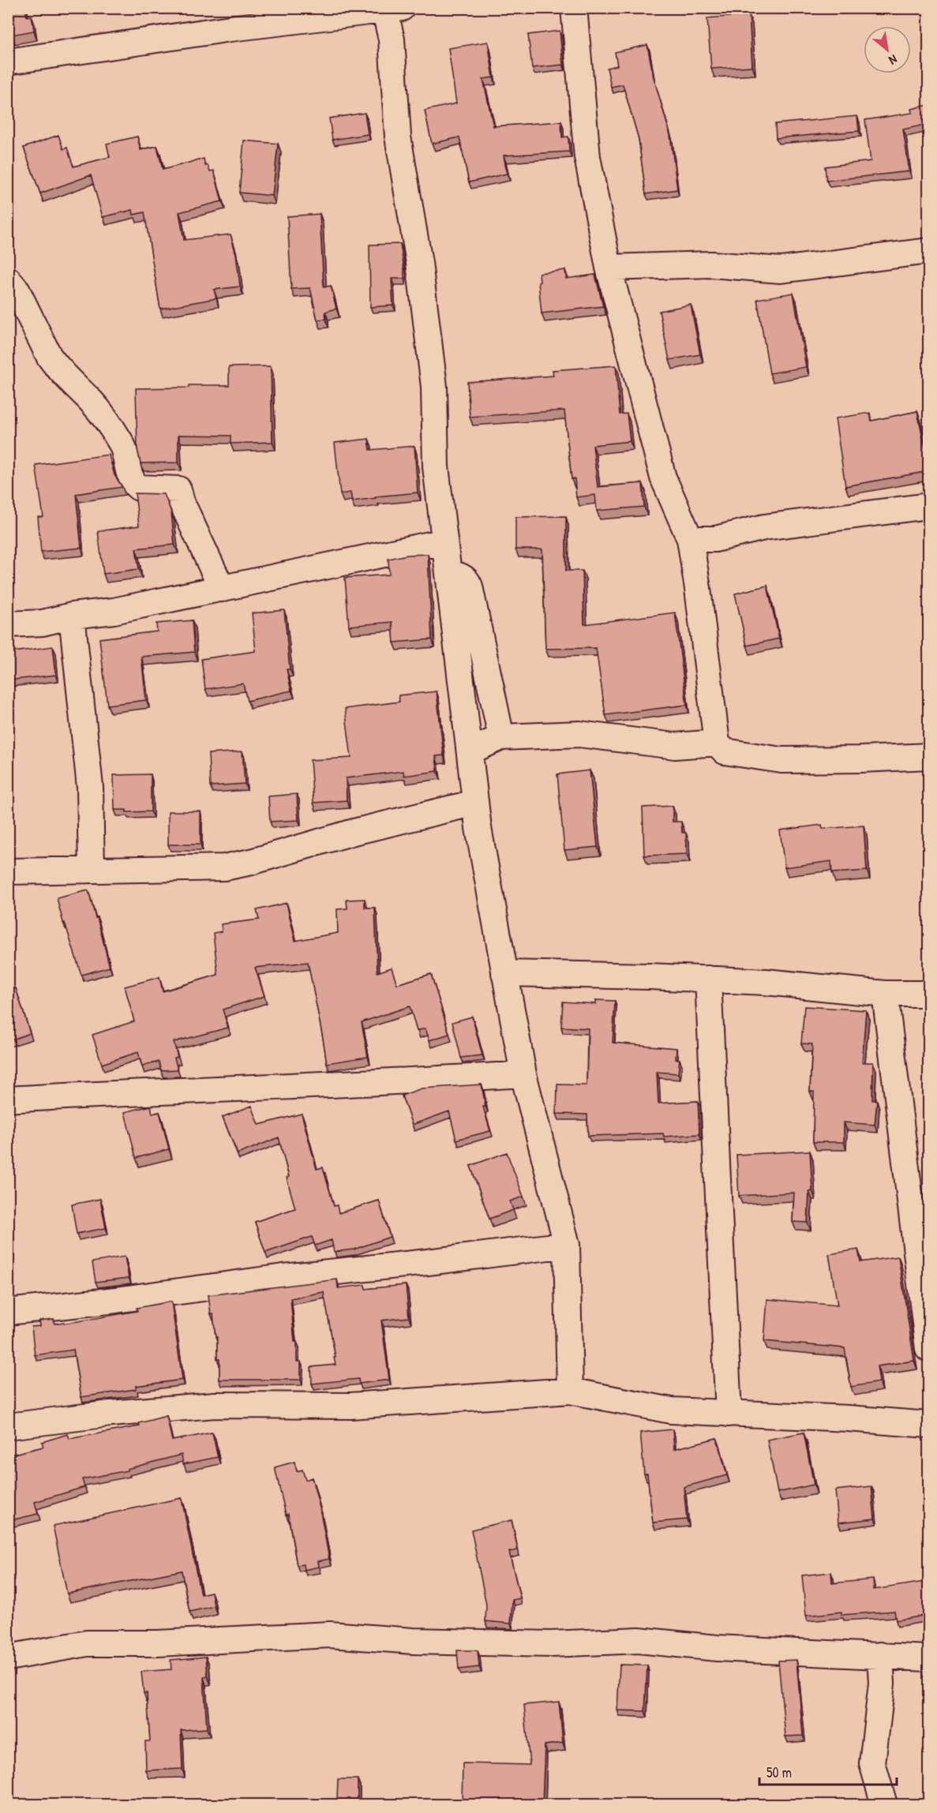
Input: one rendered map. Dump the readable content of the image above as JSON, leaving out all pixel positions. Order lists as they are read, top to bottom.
{
  "scale_bar": "50 m",
  "north": "bottom right"
}
